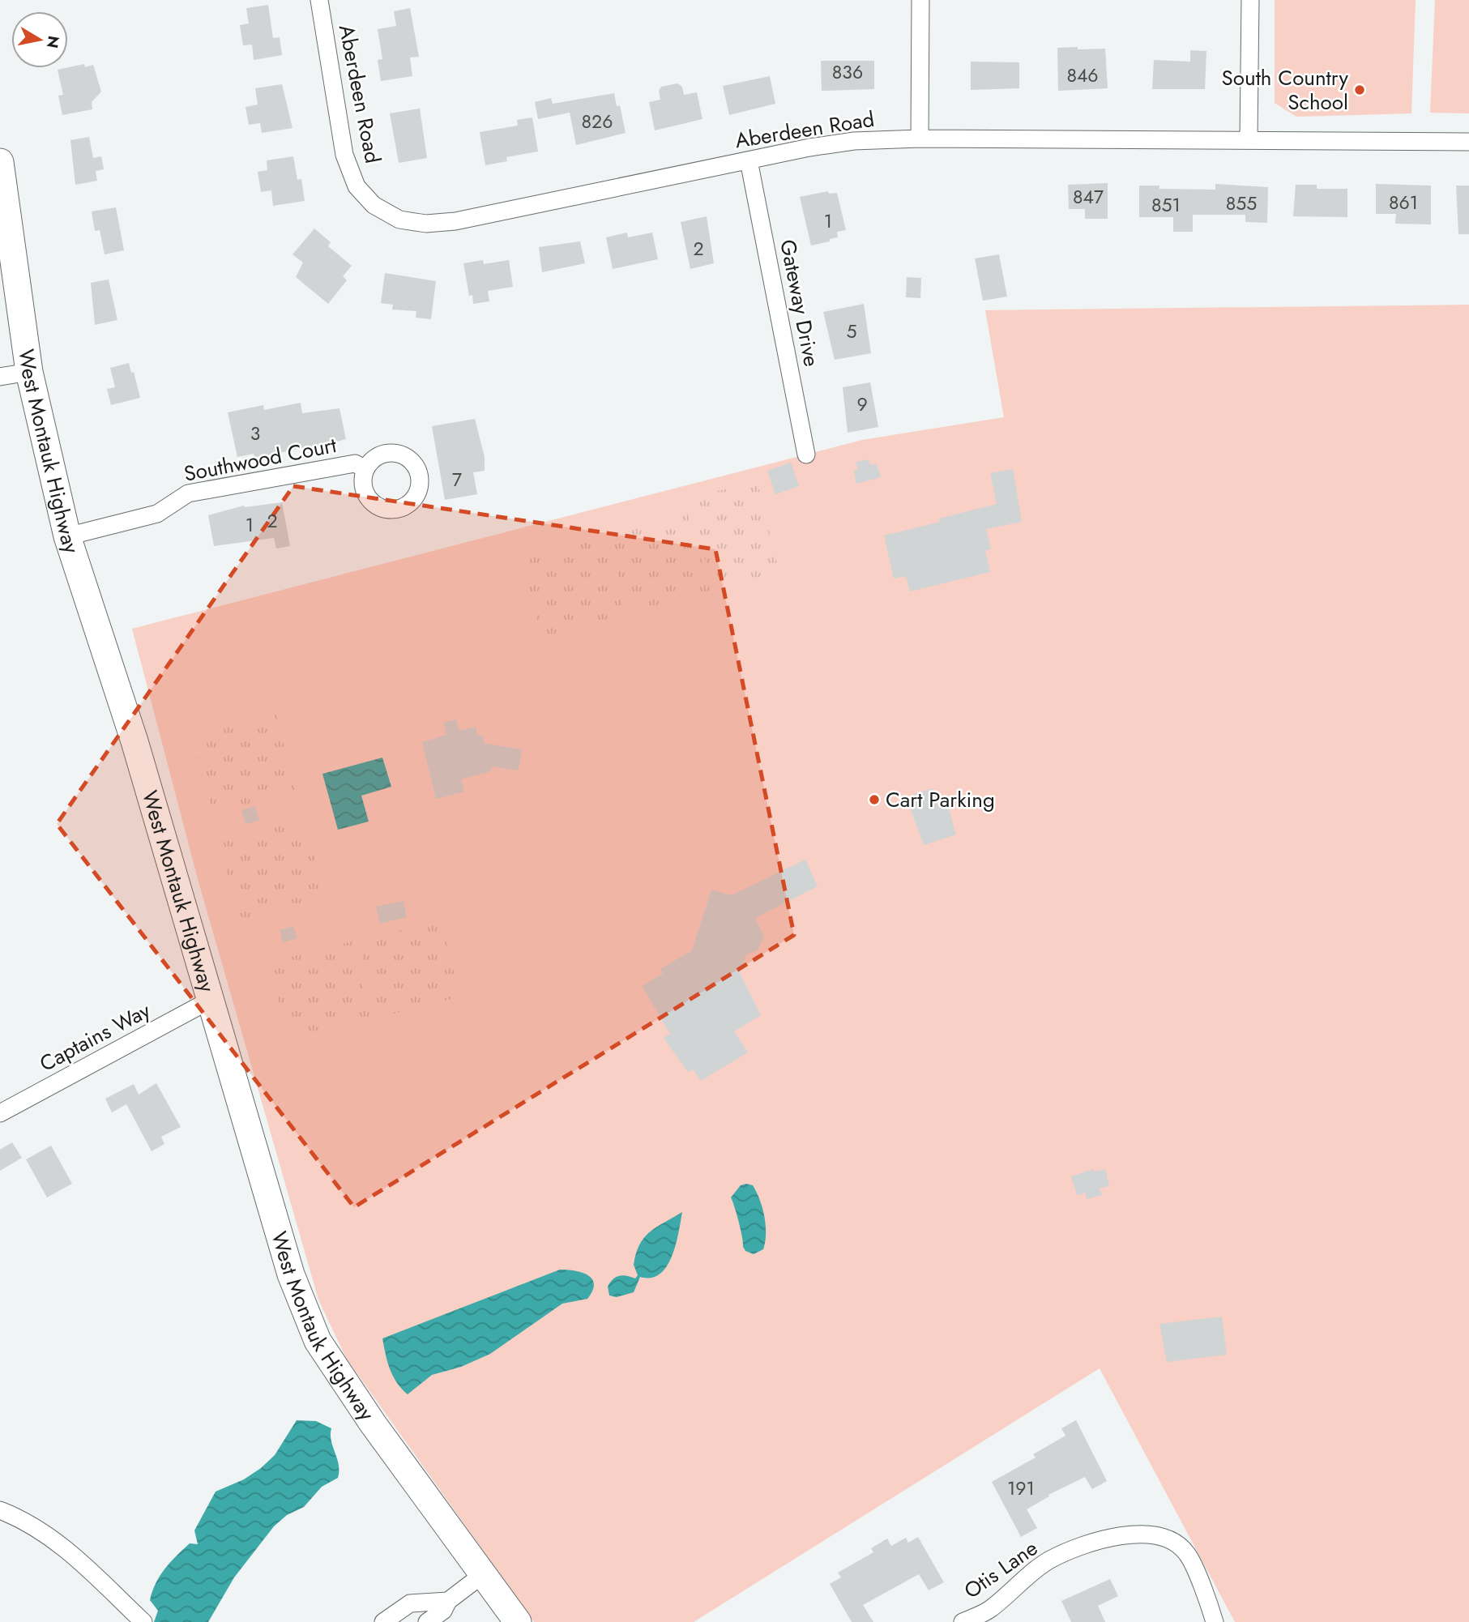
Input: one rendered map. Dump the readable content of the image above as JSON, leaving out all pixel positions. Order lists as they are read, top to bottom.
{
  "streets": {
    "main road": ["West Montauk Highway"],
    "street": [
      "Aberdeen Road",
      "Gateway Drive",
      "Southwood Court",
      "Captains Way",
      "Otis Lane"
    ]
  },
  "crossings": [
    ["Aberdeen Road", "Gateway Drive"],
    ["West Montauk Highway", "Southwood Court"],
    ["West Montauk Highway", "Captains Way"]
  ],
  "places": ["South Country School", "Cart Parking"],
  "house_numbers": [
    "836",
    "846",
    "826",
    "847",
    "861",
    "855",
    "851",
    "1",
    "2",
    "5",
    "9",
    "3",
    "7",
    "2",
    "1",
    "191"
  ],
  "north": "right"
}
